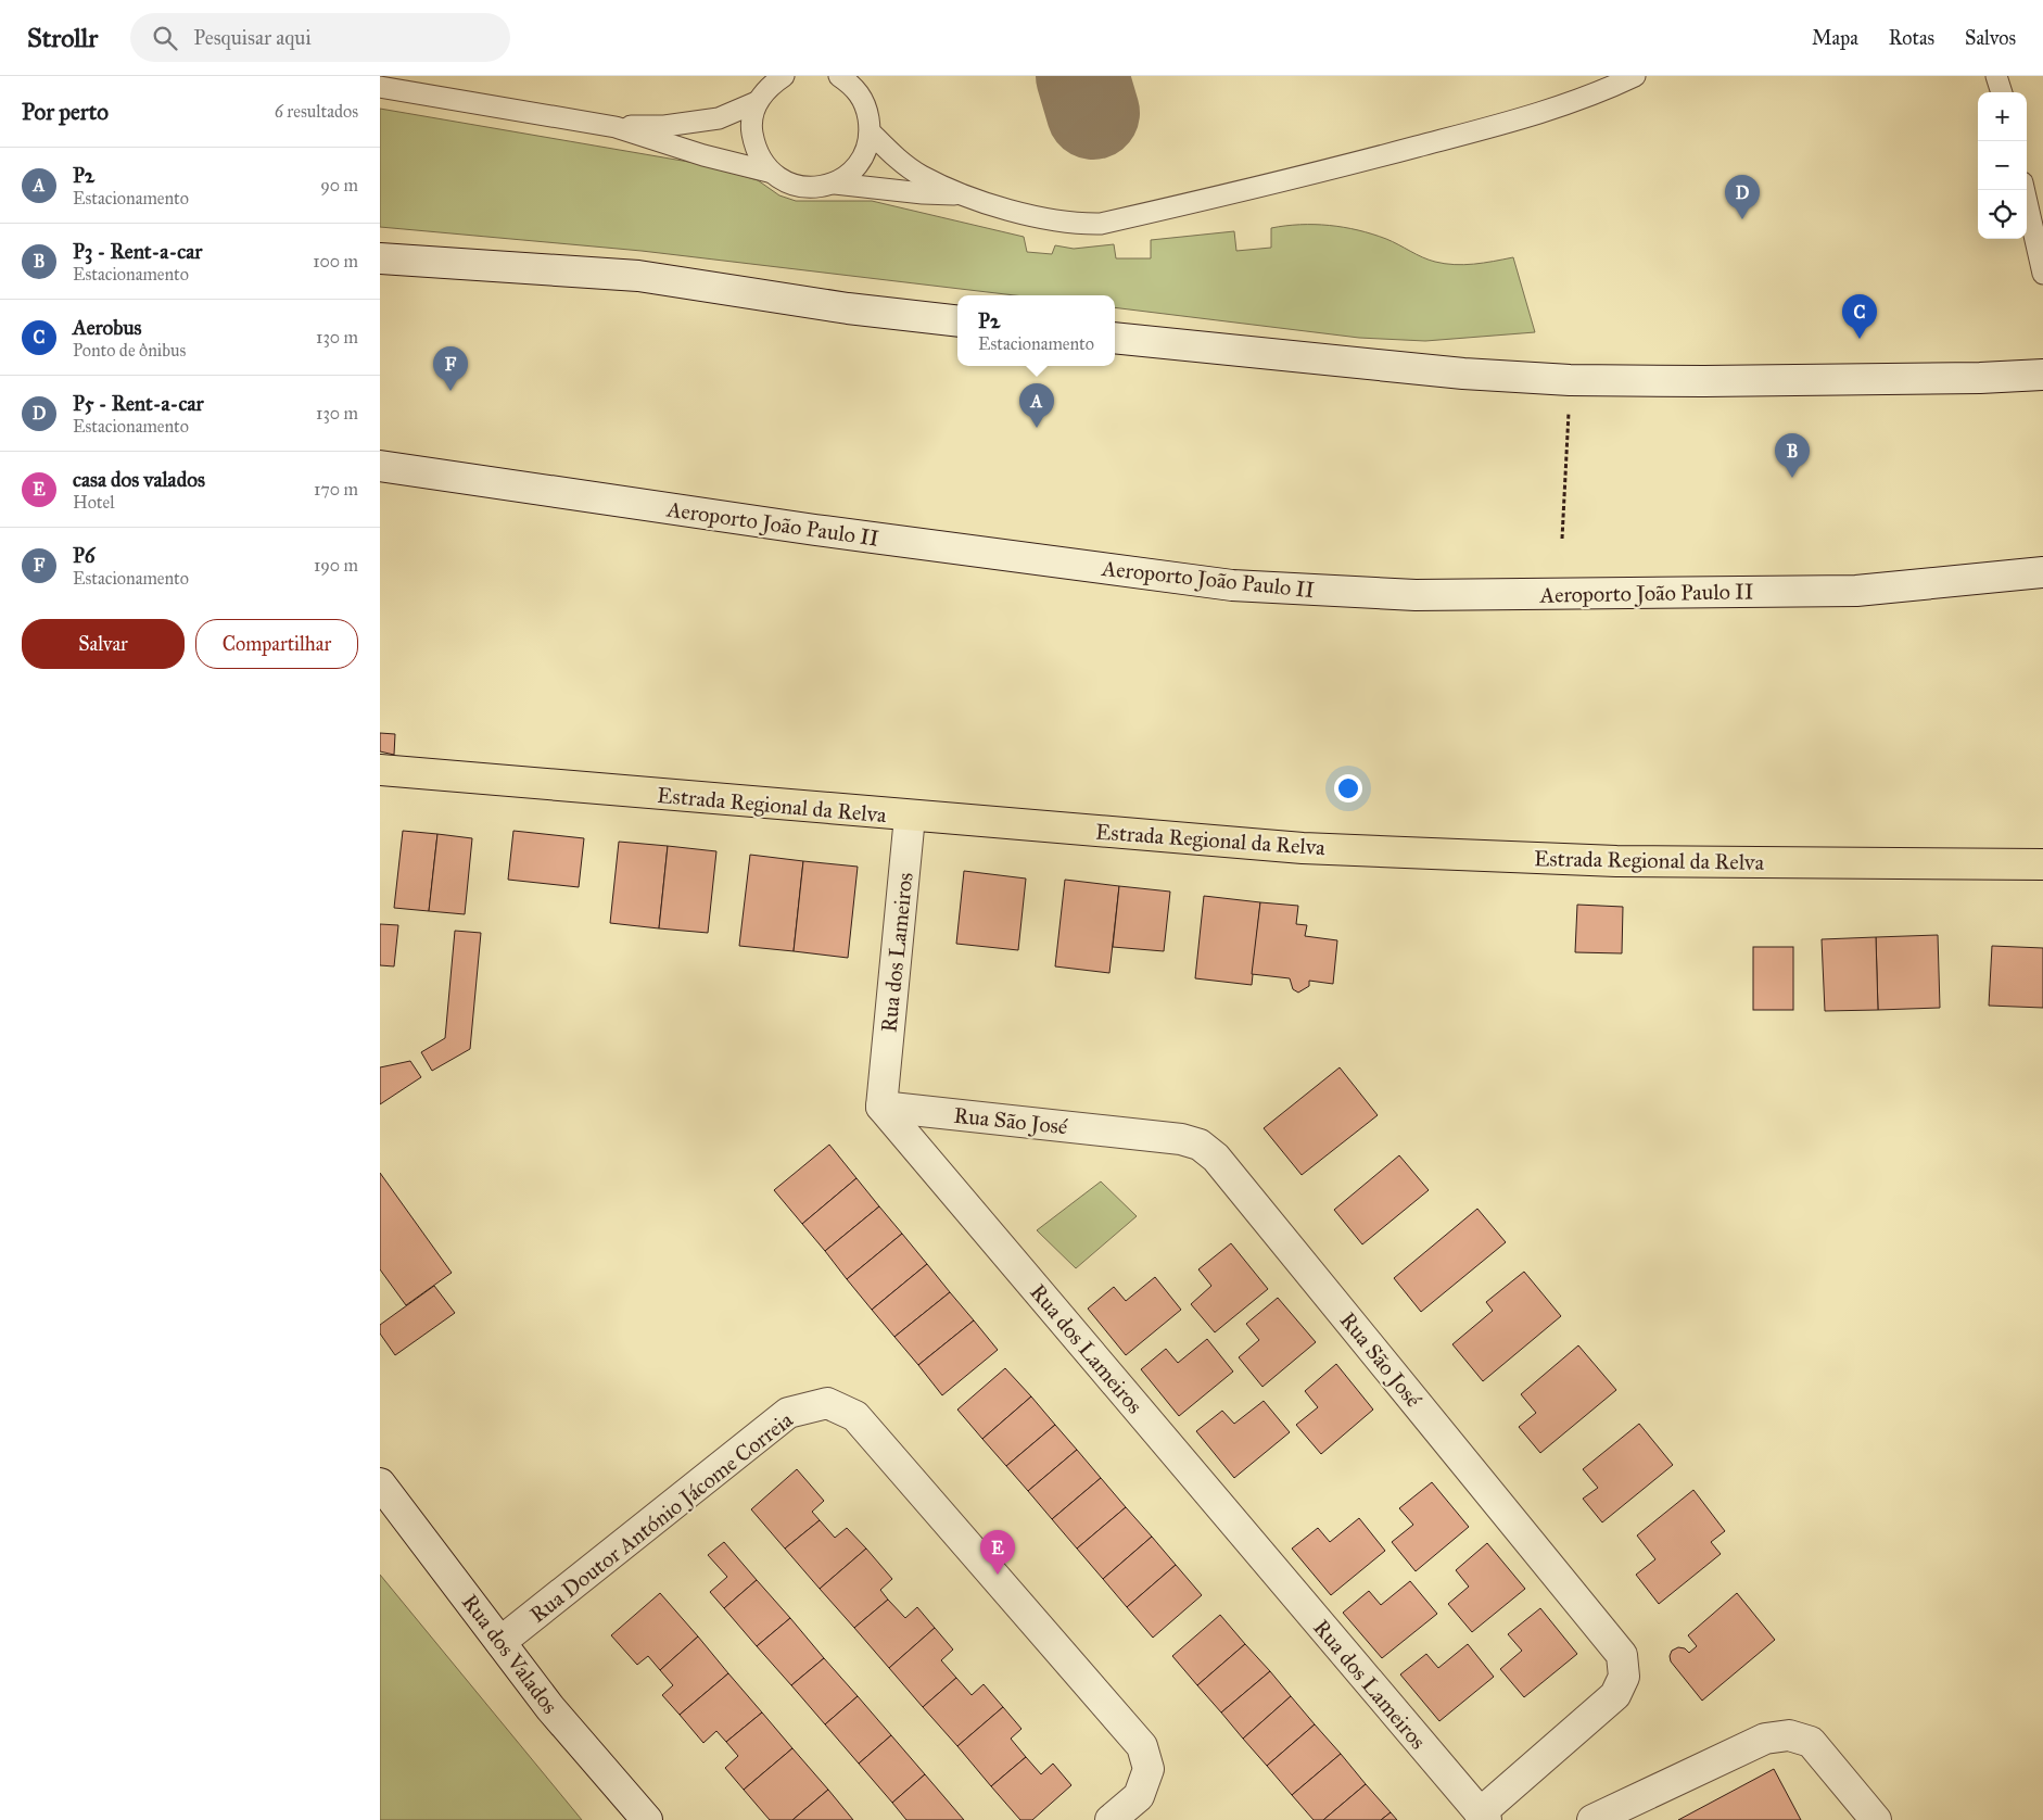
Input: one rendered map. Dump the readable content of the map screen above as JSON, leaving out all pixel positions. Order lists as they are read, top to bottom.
{
  "streets": {
    "main road": ["Estrada Regional da Relva"],
    "street": [
      "Aeroporto João Paulo II",
      "Rua dos Lameiros",
      "Rua São José",
      "Rua Doutor António Jácome Correia",
      "Rua dos Valados"
    ]
  },
  "crossings": [
    ["Estrada Regional da Relva", "Rua dos Lameiros"],
    ["Rua dos Lameiros", "Rua São José"],
    ["Rua Doutor António Jácome Correia", "Rua dos Valados"]
  ],
  "page": {
    "header": "Strollr",
    "search": "Pesquisar aqui",
    "nav": ["Mapa", "Rotas", "Salvos"],
    "heading": ["Por perto", "6 resultados"],
    "map_buttons": ["+", "−"],
    "list": [
      {
        "mark": "A",
        "name": "P2",
        "note": "Estacionamento",
        "value": "90 m"
      },
      {
        "mark": "B",
        "name": "P3 - Rent-a-car",
        "note": "Estacionamento",
        "value": "100 m"
      },
      {
        "mark": "C",
        "name": "Aerobus",
        "note": "Ponto de ônibus",
        "value": "130 m"
      },
      {
        "mark": "D",
        "name": "P5 - Rent-a-car",
        "note": "Estacionamento",
        "value": "130 m"
      },
      {
        "mark": "E",
        "name": "casa dos valados",
        "note": "Hotel",
        "value": "170 m"
      },
      {
        "mark": "F",
        "name": "P6",
        "note": "Estacionamento",
        "value": "190 m"
      }
    ],
    "pins": [
      "D",
      "C",
      "F",
      "A",
      "B",
      "E"
    ],
    "popup": ["P2", "Estacionamento"],
    "buttons": ["Salvar", "Compartilhar"]
  }
}
